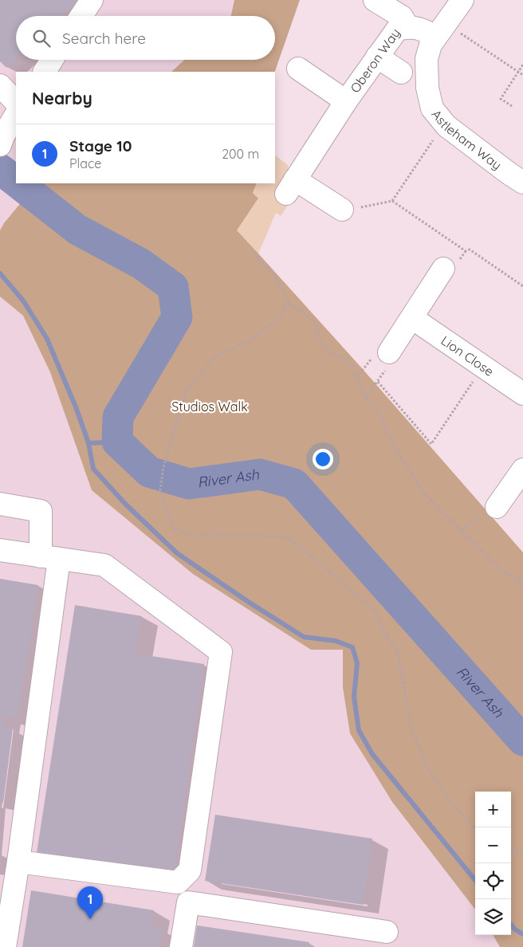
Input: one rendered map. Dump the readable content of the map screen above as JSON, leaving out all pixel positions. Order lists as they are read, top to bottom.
{
  "streets": {
    "street": ["Oberon Way", "Astleham Way", "Lion Close"]
  },
  "crossings": [
    ["Oberon Way", "Astleham Way"]
  ],
  "water": ["River Ash"],
  "parks": ["Studios Walk"],
  "page": {
    "search": "Search here",
    "heading": "Nearby",
    "list": [
      {
        "mark": "1",
        "name": "Stage 10",
        "note": "Place",
        "value": "200 m"
      }
    ],
    "map_buttons": ["+", "−"],
    "pins": "1"
  }
}
